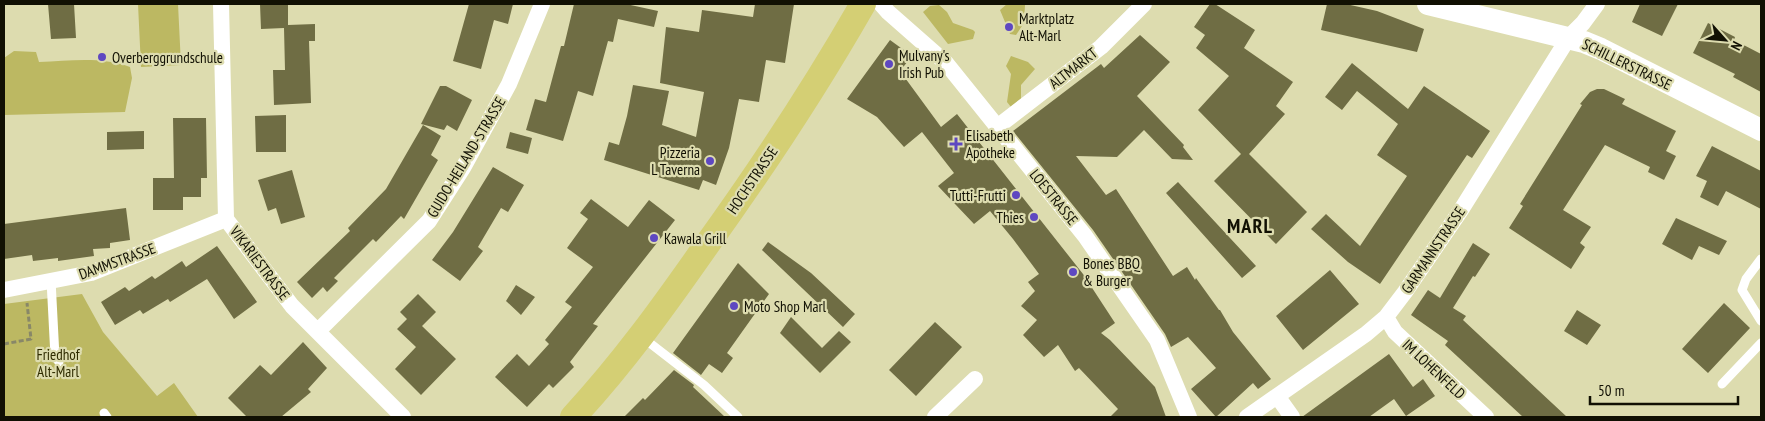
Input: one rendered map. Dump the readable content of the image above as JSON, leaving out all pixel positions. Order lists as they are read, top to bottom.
{
  "streets": {
    "main road": ["HOCHSTRASSE"],
    "street": [
      "SCHILLERSTRASSE",
      "ALTMARKT",
      "GUIDO-HEILAND-STRASSE",
      "LOESTRASSE",
      "GARMANNSTRASSE",
      "DAMMSTRASSE",
      "VIKARIESTRASSE",
      "IM LOHENFELD"
    ]
  },
  "crossings": [
    ["SCHILLERSTRASSE", "GARMANNSTRASSE"],
    ["ALTMARKT", "LOESTRASSE"],
    ["GUIDO-HEILAND-STRASSE", "VIKARIESTRASSE"],
    ["GARMANNSTRASSE", "IM LOHENFELD"],
    ["DAMMSTRASSE", "VIKARIESTRASSE"]
  ],
  "districts": ["MARL"],
  "parks": ["Friedhof Alt-Marl"],
  "places": {
    "other": [
      "Marktplatz Alt-Marl",
      "Overberggrundschule",
      "Mulvany's Irish Pub",
      "Pizzeria L Taverna",
      "Tutti-Frutti",
      "Thies",
      "Kawala Grill",
      "Bones BBQ & Burger",
      "Moto Shop Marl"
    ],
    "health": ["Elisabeth Apotheke"]
  },
  "scale_bar": "50 m",
  "north": "bottom right"
}
